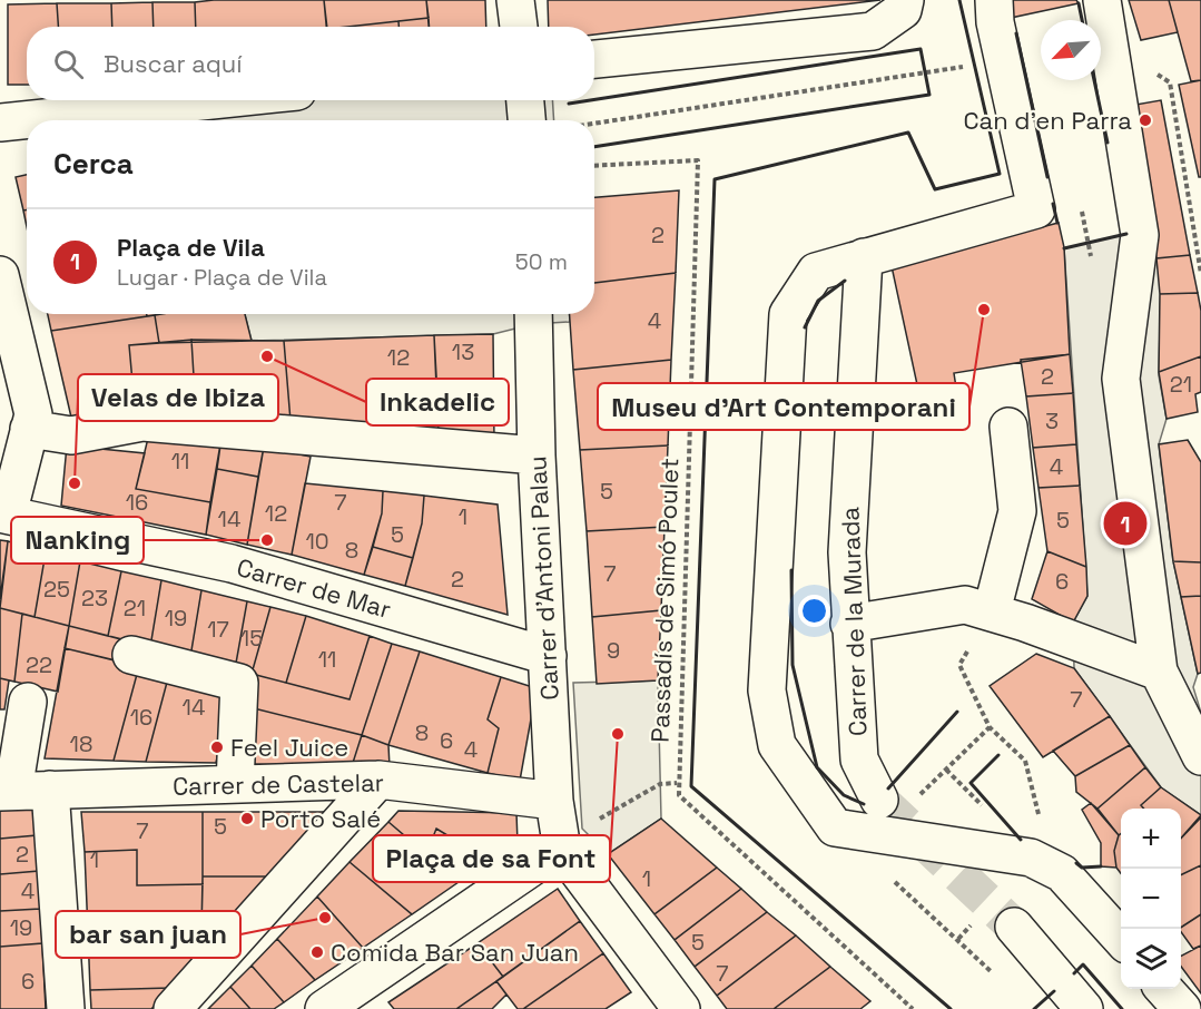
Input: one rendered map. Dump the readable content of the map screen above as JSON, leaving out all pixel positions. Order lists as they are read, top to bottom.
{
  "streets": {
    "street": [
      "Carrer d'Antoni Palau",
      "Carrer de Mar",
      "Carrer de la Murada",
      "Carrer de Castelar"
    ],
    "path": ["Passadís de Simó Poulet"]
  },
  "crossings": [
    ["Carrer d'Antoni Palau", "Carrer de Mar"],
    ["Carrer d'Antoni Palau", "Carrer de Castelar"]
  ],
  "places": [
    "Can d'en Parra",
    "Museu d'Art Contemporani",
    "Inkadelic",
    "Velas de Ibiza",
    "Nanking",
    "Plaça de sa Font",
    "Feel Juice",
    "Porto Salé",
    "bar san juan",
    "Comida Bar San Juan"
  ],
  "house_numbers": [
    "2",
    "4",
    "13",
    "12",
    "2",
    "21",
    "3",
    "11",
    "4",
    "5",
    "16",
    "7",
    "12",
    "1",
    "14",
    "5",
    "5",
    "10",
    "8",
    "7",
    "2",
    "6",
    "25",
    "23",
    "21",
    "19",
    "17",
    "15",
    "9",
    "11",
    "22",
    "7",
    "14",
    "16",
    "8",
    "6",
    "18",
    "4",
    "5",
    "7",
    "2",
    "1",
    "1",
    "4",
    "19",
    "5",
    "7",
    "6"
  ],
  "north": "bottom left",
  "page": {
    "search": "Buscar aquí",
    "heading": "Cerca",
    "list": [
      {
        "mark": "1",
        "name": "Plaça de Vila",
        "note": "Lugar · Plaça de Vila",
        "value": "50 m"
      }
    ],
    "pins": "1",
    "map_buttons": ["+", "−"]
  }
}
